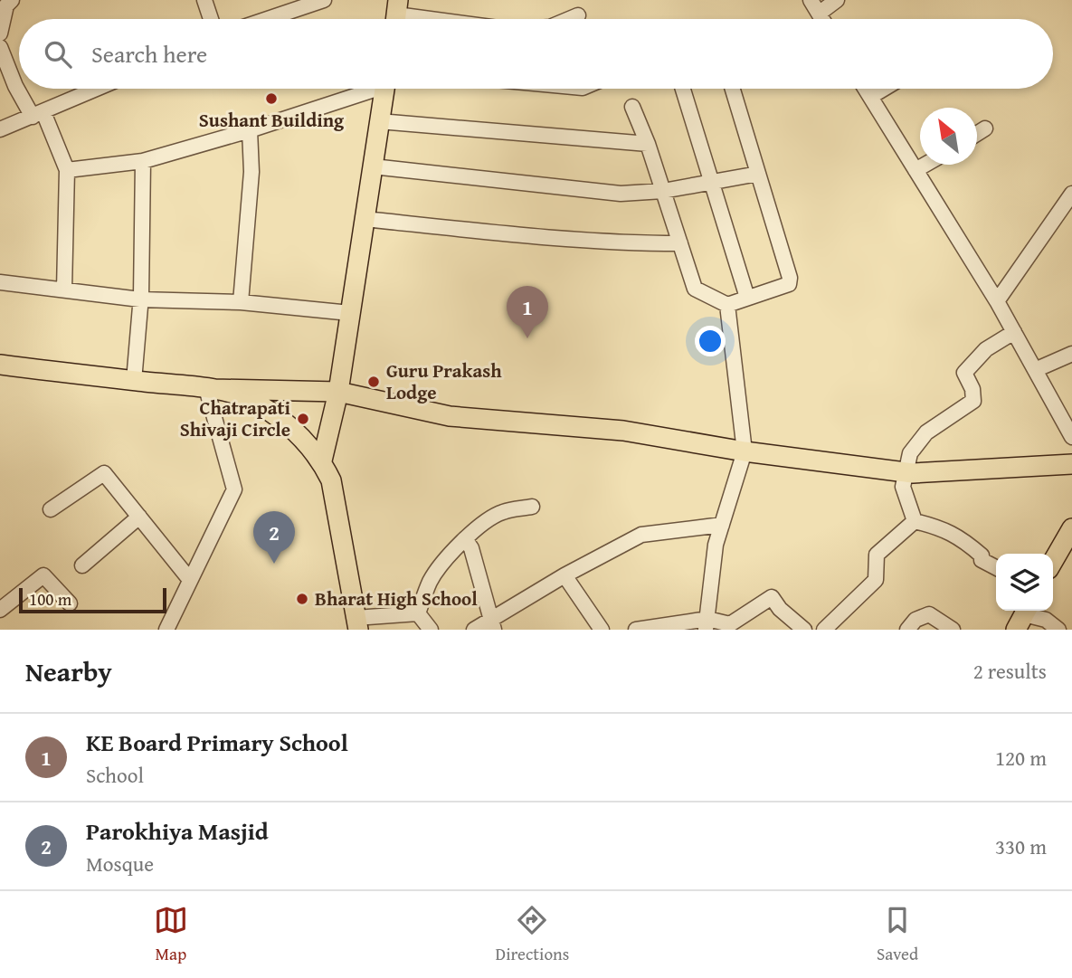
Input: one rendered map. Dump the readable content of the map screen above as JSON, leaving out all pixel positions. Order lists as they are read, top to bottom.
{
  "places": [
    "Sushant Building",
    "Guru Prakash Lodge",
    "Chatrapati Shivaji Circle",
    "Bharat High School"
  ],
  "scale_bar": "100 m",
  "north": "top left",
  "page": {
    "search": "Search here",
    "pins": ["1", "2"],
    "scale": "100 m",
    "heading": ["Nearby", "2 results"],
    "list": [
      {
        "mark": "1",
        "name": "KE Board Primary School",
        "note": "School",
        "value": "120 m"
      },
      {
        "mark": "2",
        "name": "Parokhiya Masjid",
        "note": "Mosque",
        "value": "330 m"
      }
    ],
    "nav": ["Map", "Directions", "Saved"]
  }
}
